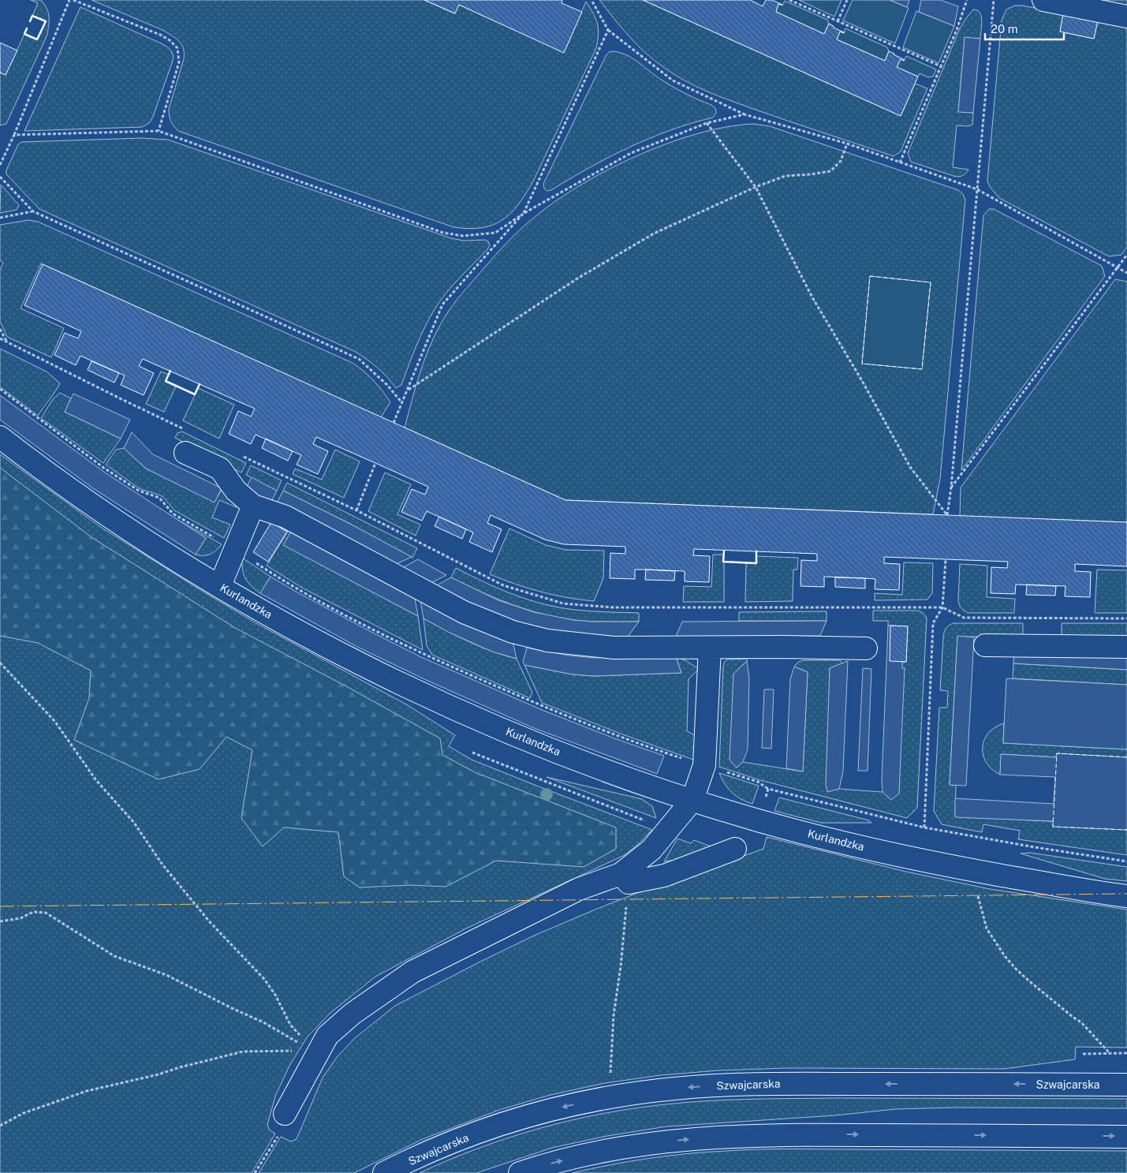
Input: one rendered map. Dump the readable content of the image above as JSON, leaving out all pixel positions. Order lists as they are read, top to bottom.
{
  "streets": {
    "street": ["Kurlandzka", "Szwajcarska"]
  },
  "scale_bar": "20 m"
}
